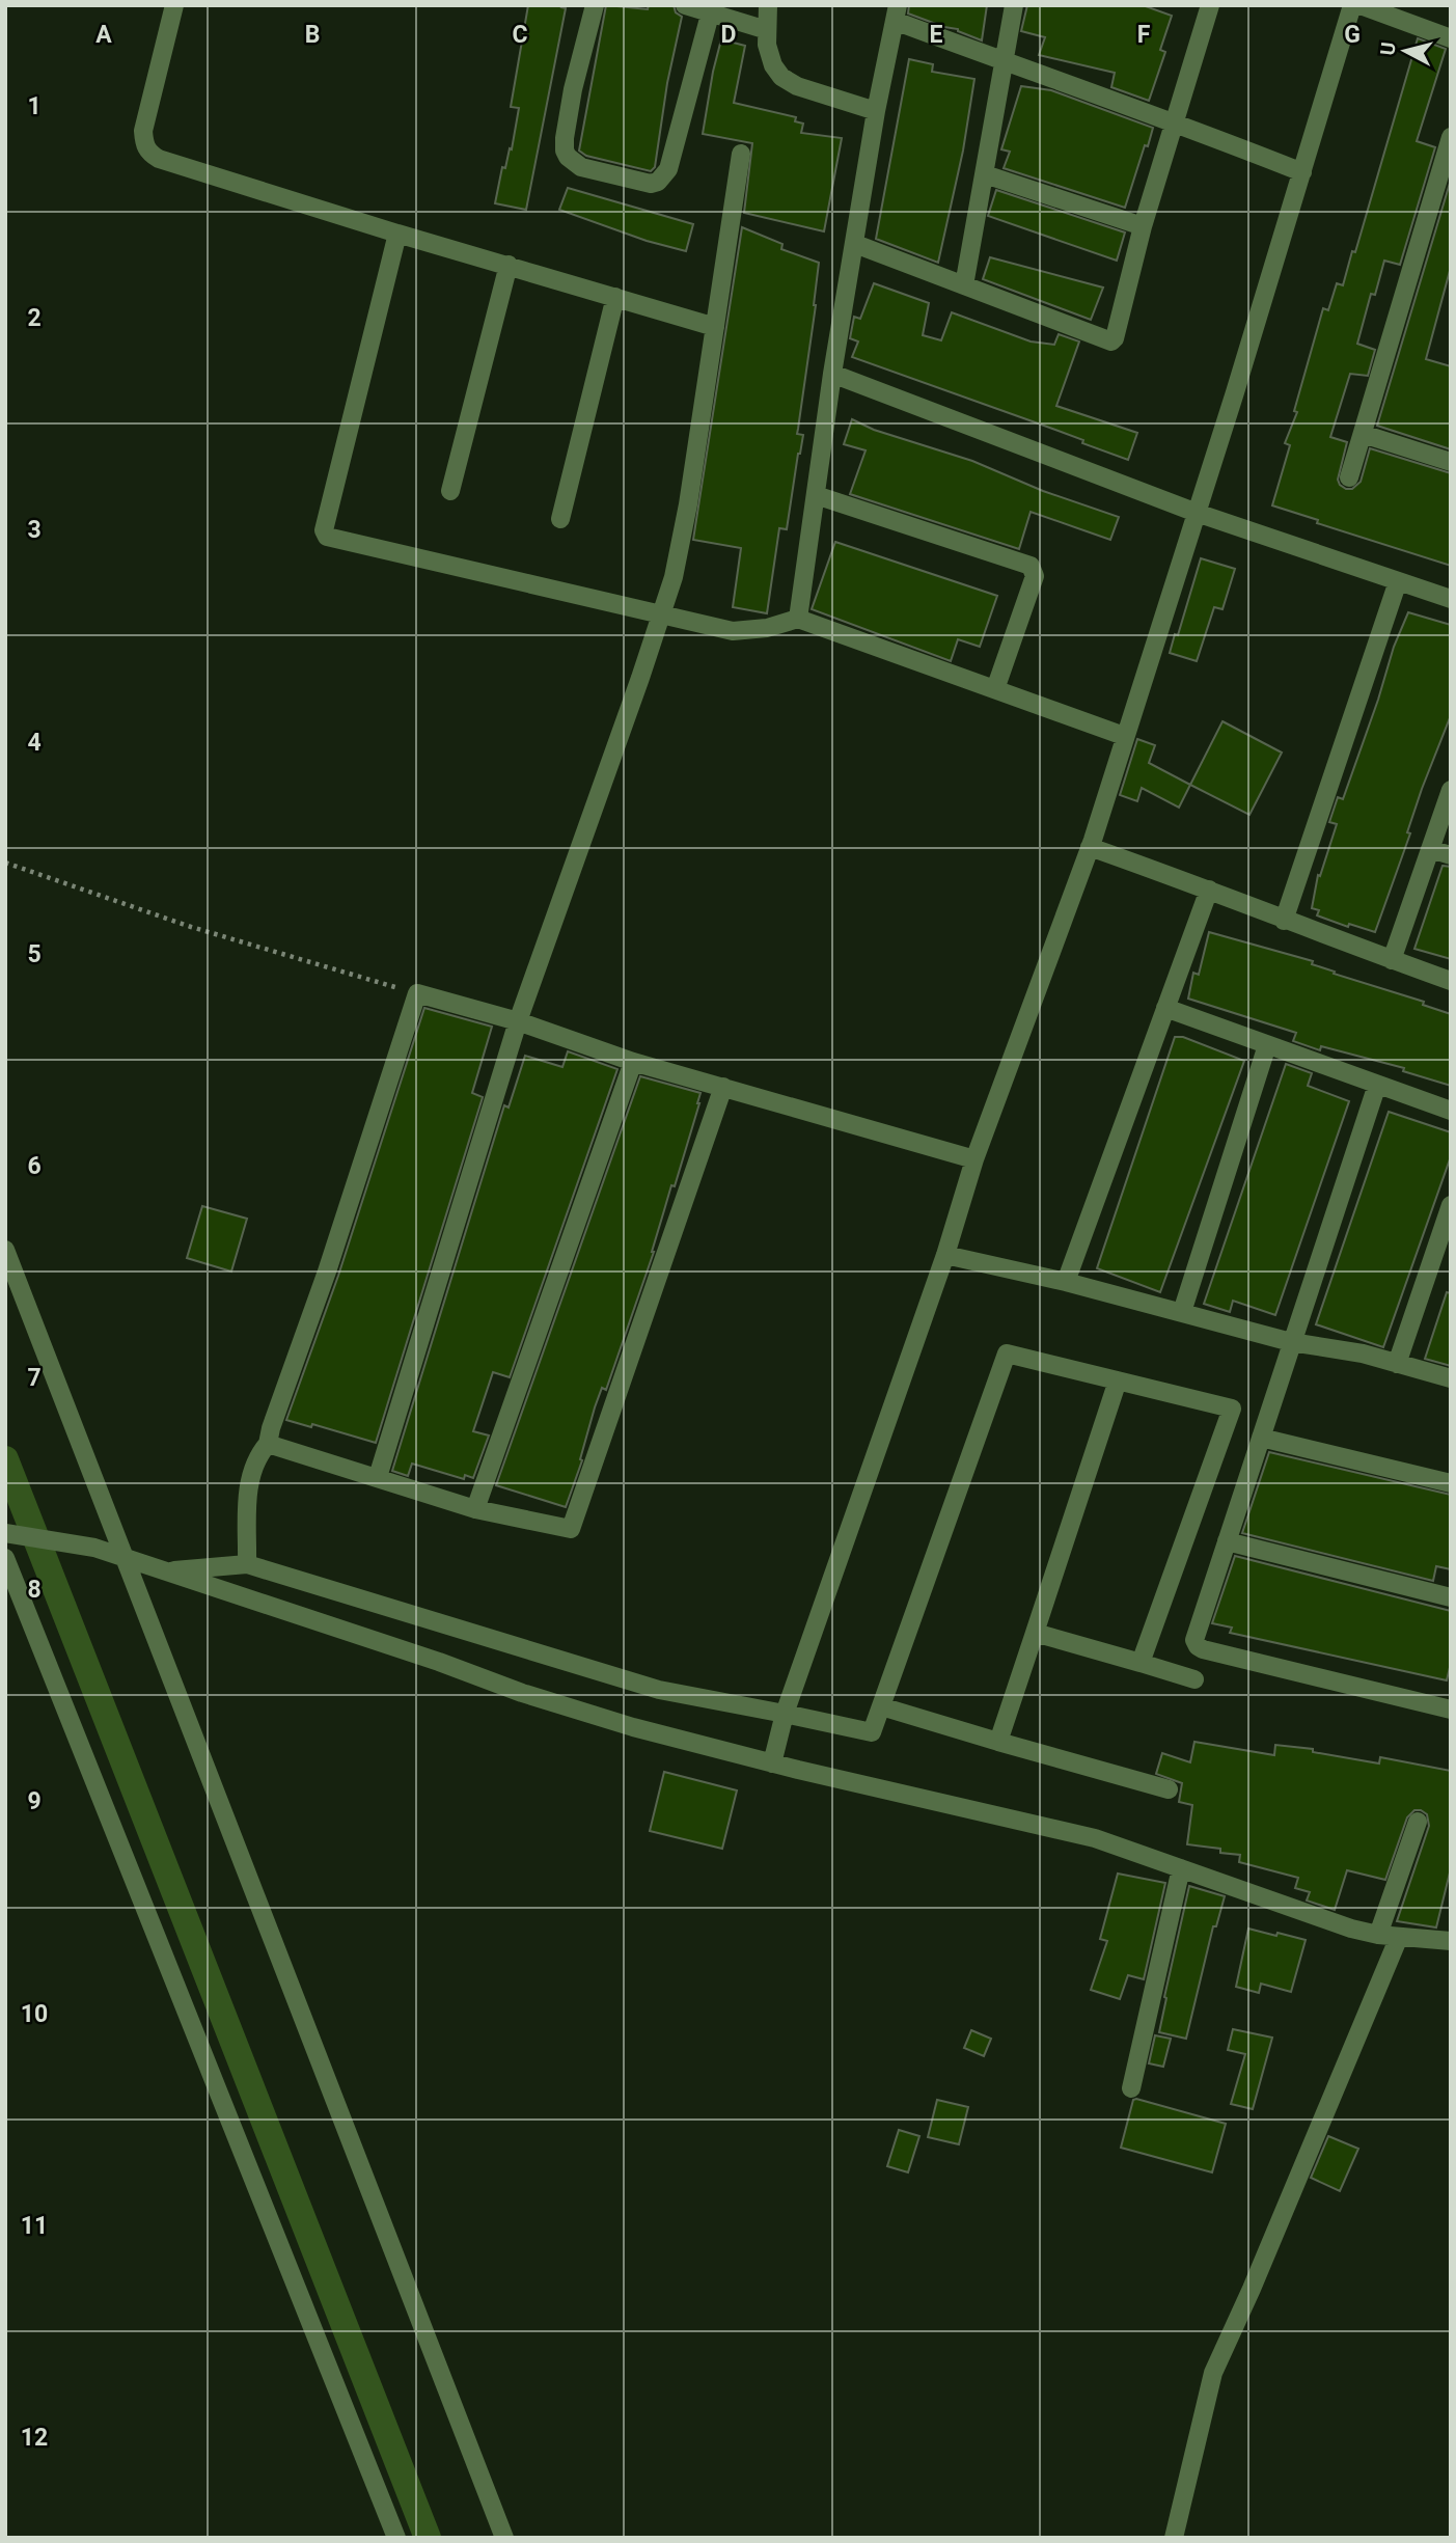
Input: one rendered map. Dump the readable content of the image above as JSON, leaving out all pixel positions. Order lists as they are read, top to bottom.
{
  "north": "left",
  "grid": {
    "columns": [
      "A",
      "B",
      "C",
      "D",
      "E",
      "F",
      "G"
    ],
    "rows": [
      "1",
      "2",
      "3",
      "4",
      "5",
      "6",
      "7",
      "8",
      "9",
      "10",
      "11",
      "12"
    ]
  }
}
